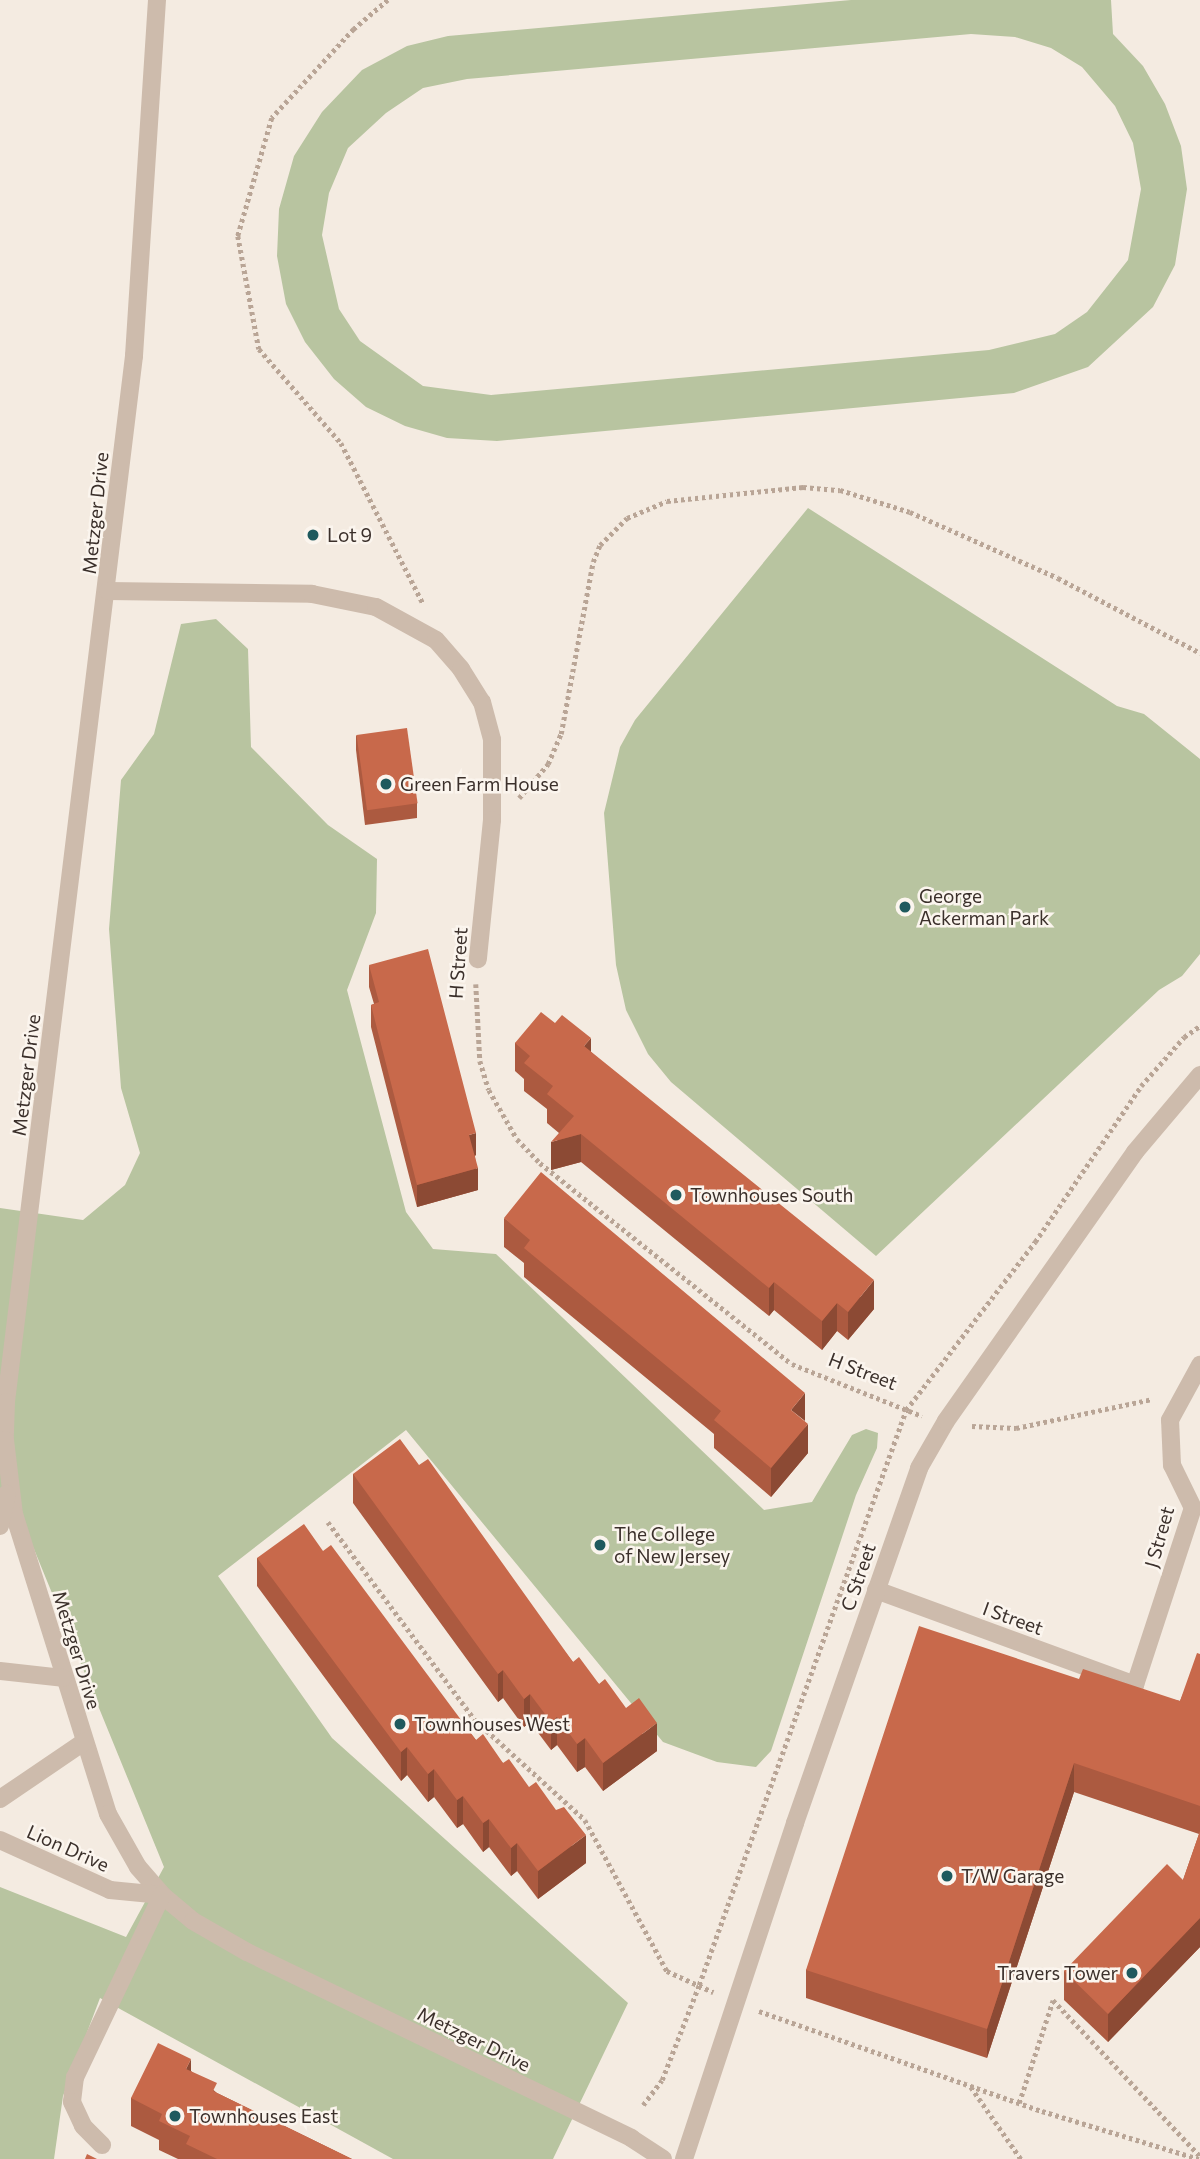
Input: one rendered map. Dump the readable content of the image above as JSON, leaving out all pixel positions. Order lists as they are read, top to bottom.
{
  "streets": {
    "street": [
      "Metzger Drive",
      "H Street",
      "J Street",
      "C Street",
      "I Street",
      "Lion Drive"
    ]
  },
  "crossings": [
    ["Metzger Drive", "H Street"],
    ["Metzger Drive", "Lion Drive"],
    ["J Street", "I Street"],
    ["C Street", "I Street"]
  ],
  "places": [
    "Lot 9",
    "Green Farm House",
    "George Ackerman Park",
    "Townhouses South",
    "The College of New Jersey",
    "Townhouses West",
    "T/W Garage",
    "Travers Tower",
    "Townhouses East"
  ]
}
